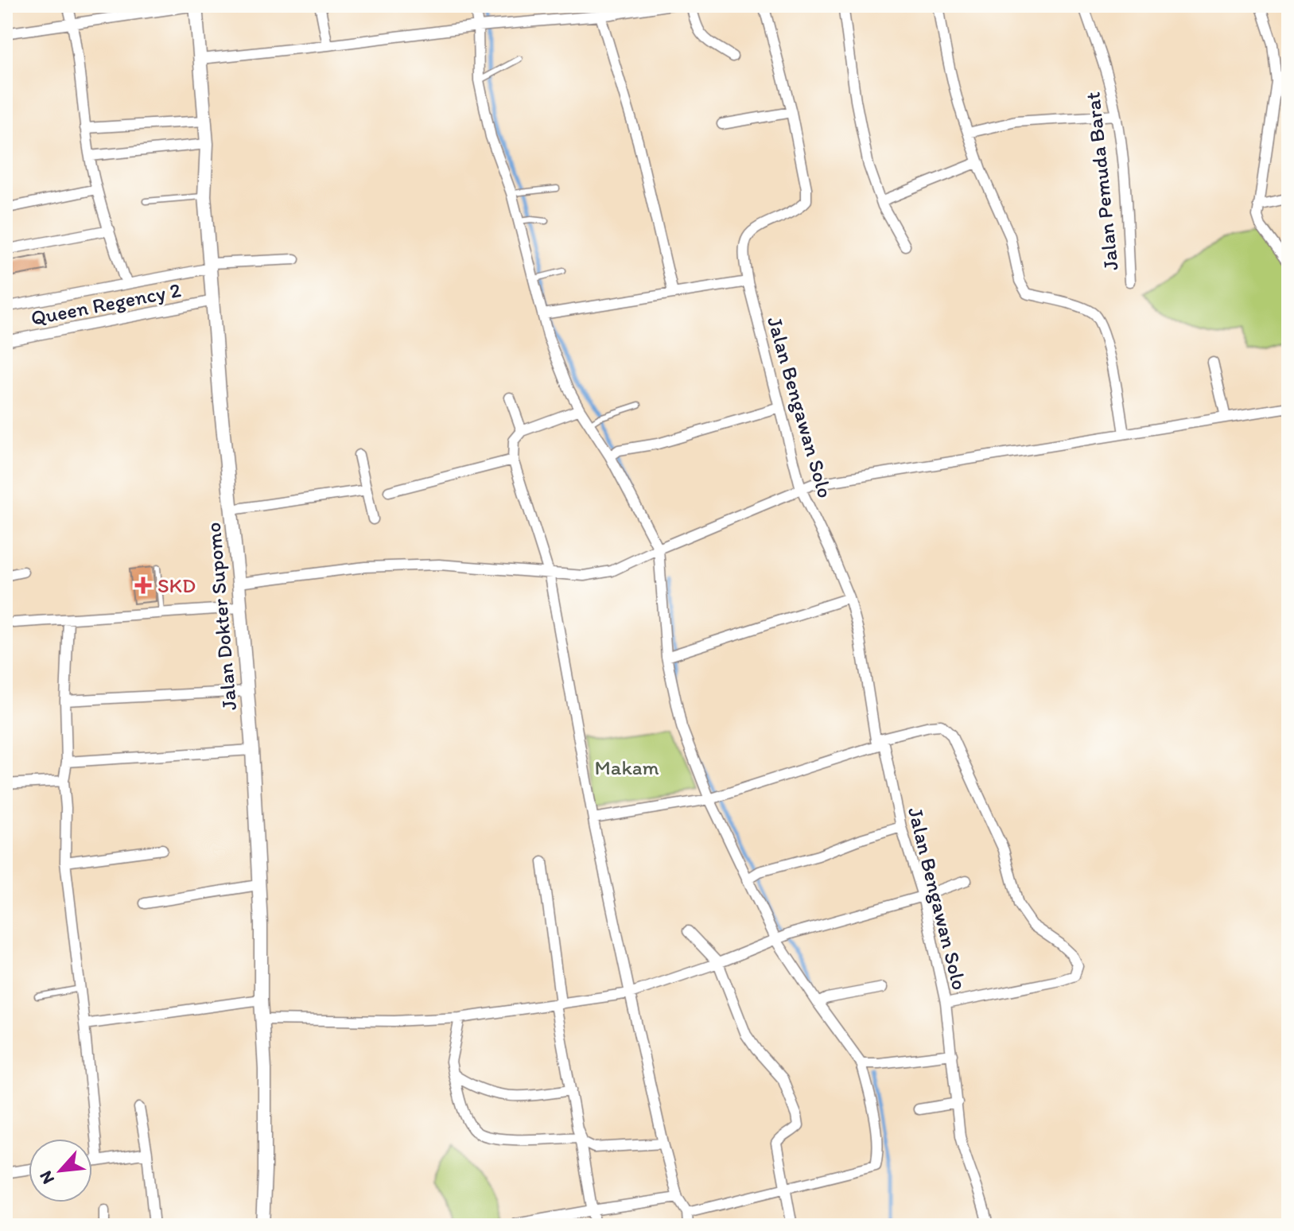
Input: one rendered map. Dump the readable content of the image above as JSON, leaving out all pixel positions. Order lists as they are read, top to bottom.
{
  "streets": {
    "street": [
      "Jalan Pemuda Barat",
      "Queen Regency 2",
      "Jalan Bengawan Solo",
      "Jalan Dokter Supomo"
    ]
  },
  "crossings": [
    ["Queen Regency 2", "Jalan Dokter Supomo"]
  ],
  "parks": ["Makam"],
  "places": {
    "health": ["SKD"]
  },
  "north": "bottom left"
}
